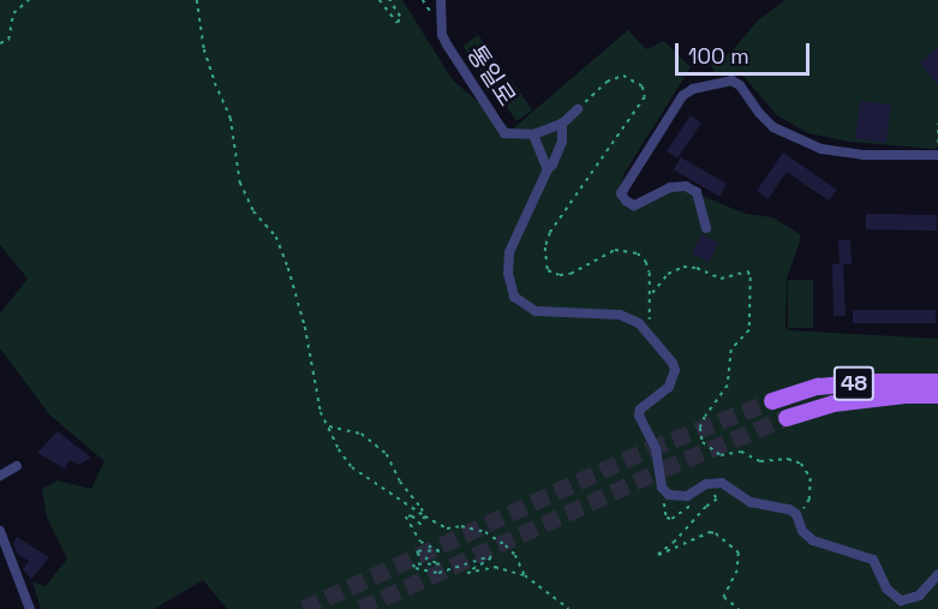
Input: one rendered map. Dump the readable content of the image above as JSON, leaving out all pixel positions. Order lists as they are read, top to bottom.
{
  "streets": {
    "main road": ["48"],
    "street": ["통일로"]
  },
  "scale_bar": "100 m"
}
